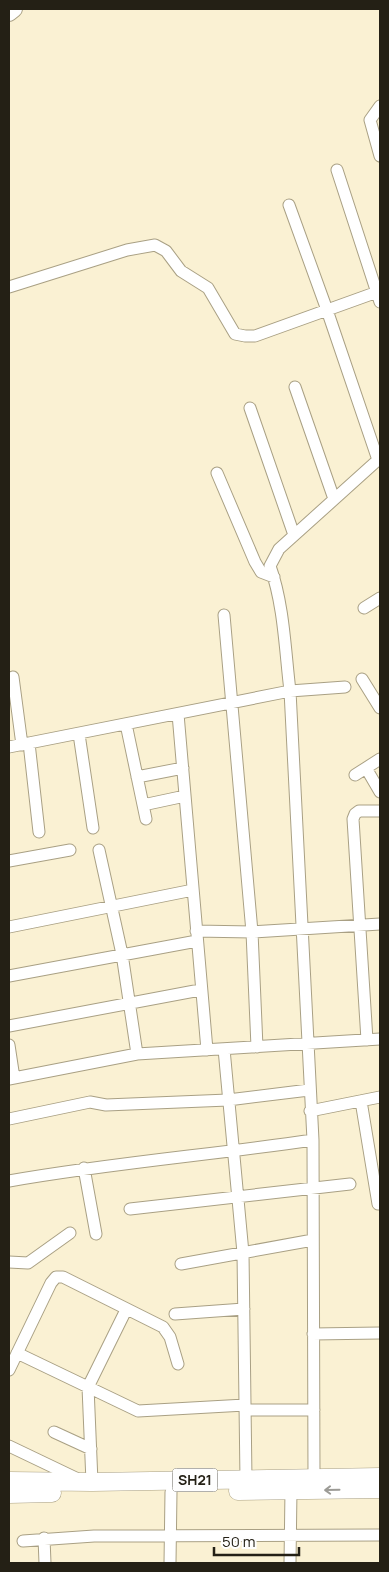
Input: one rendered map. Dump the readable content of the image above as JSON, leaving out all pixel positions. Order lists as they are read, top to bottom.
{
  "streets": {
    "main road": ["SH21"]
  },
  "scale_bar": "50 m"
}
